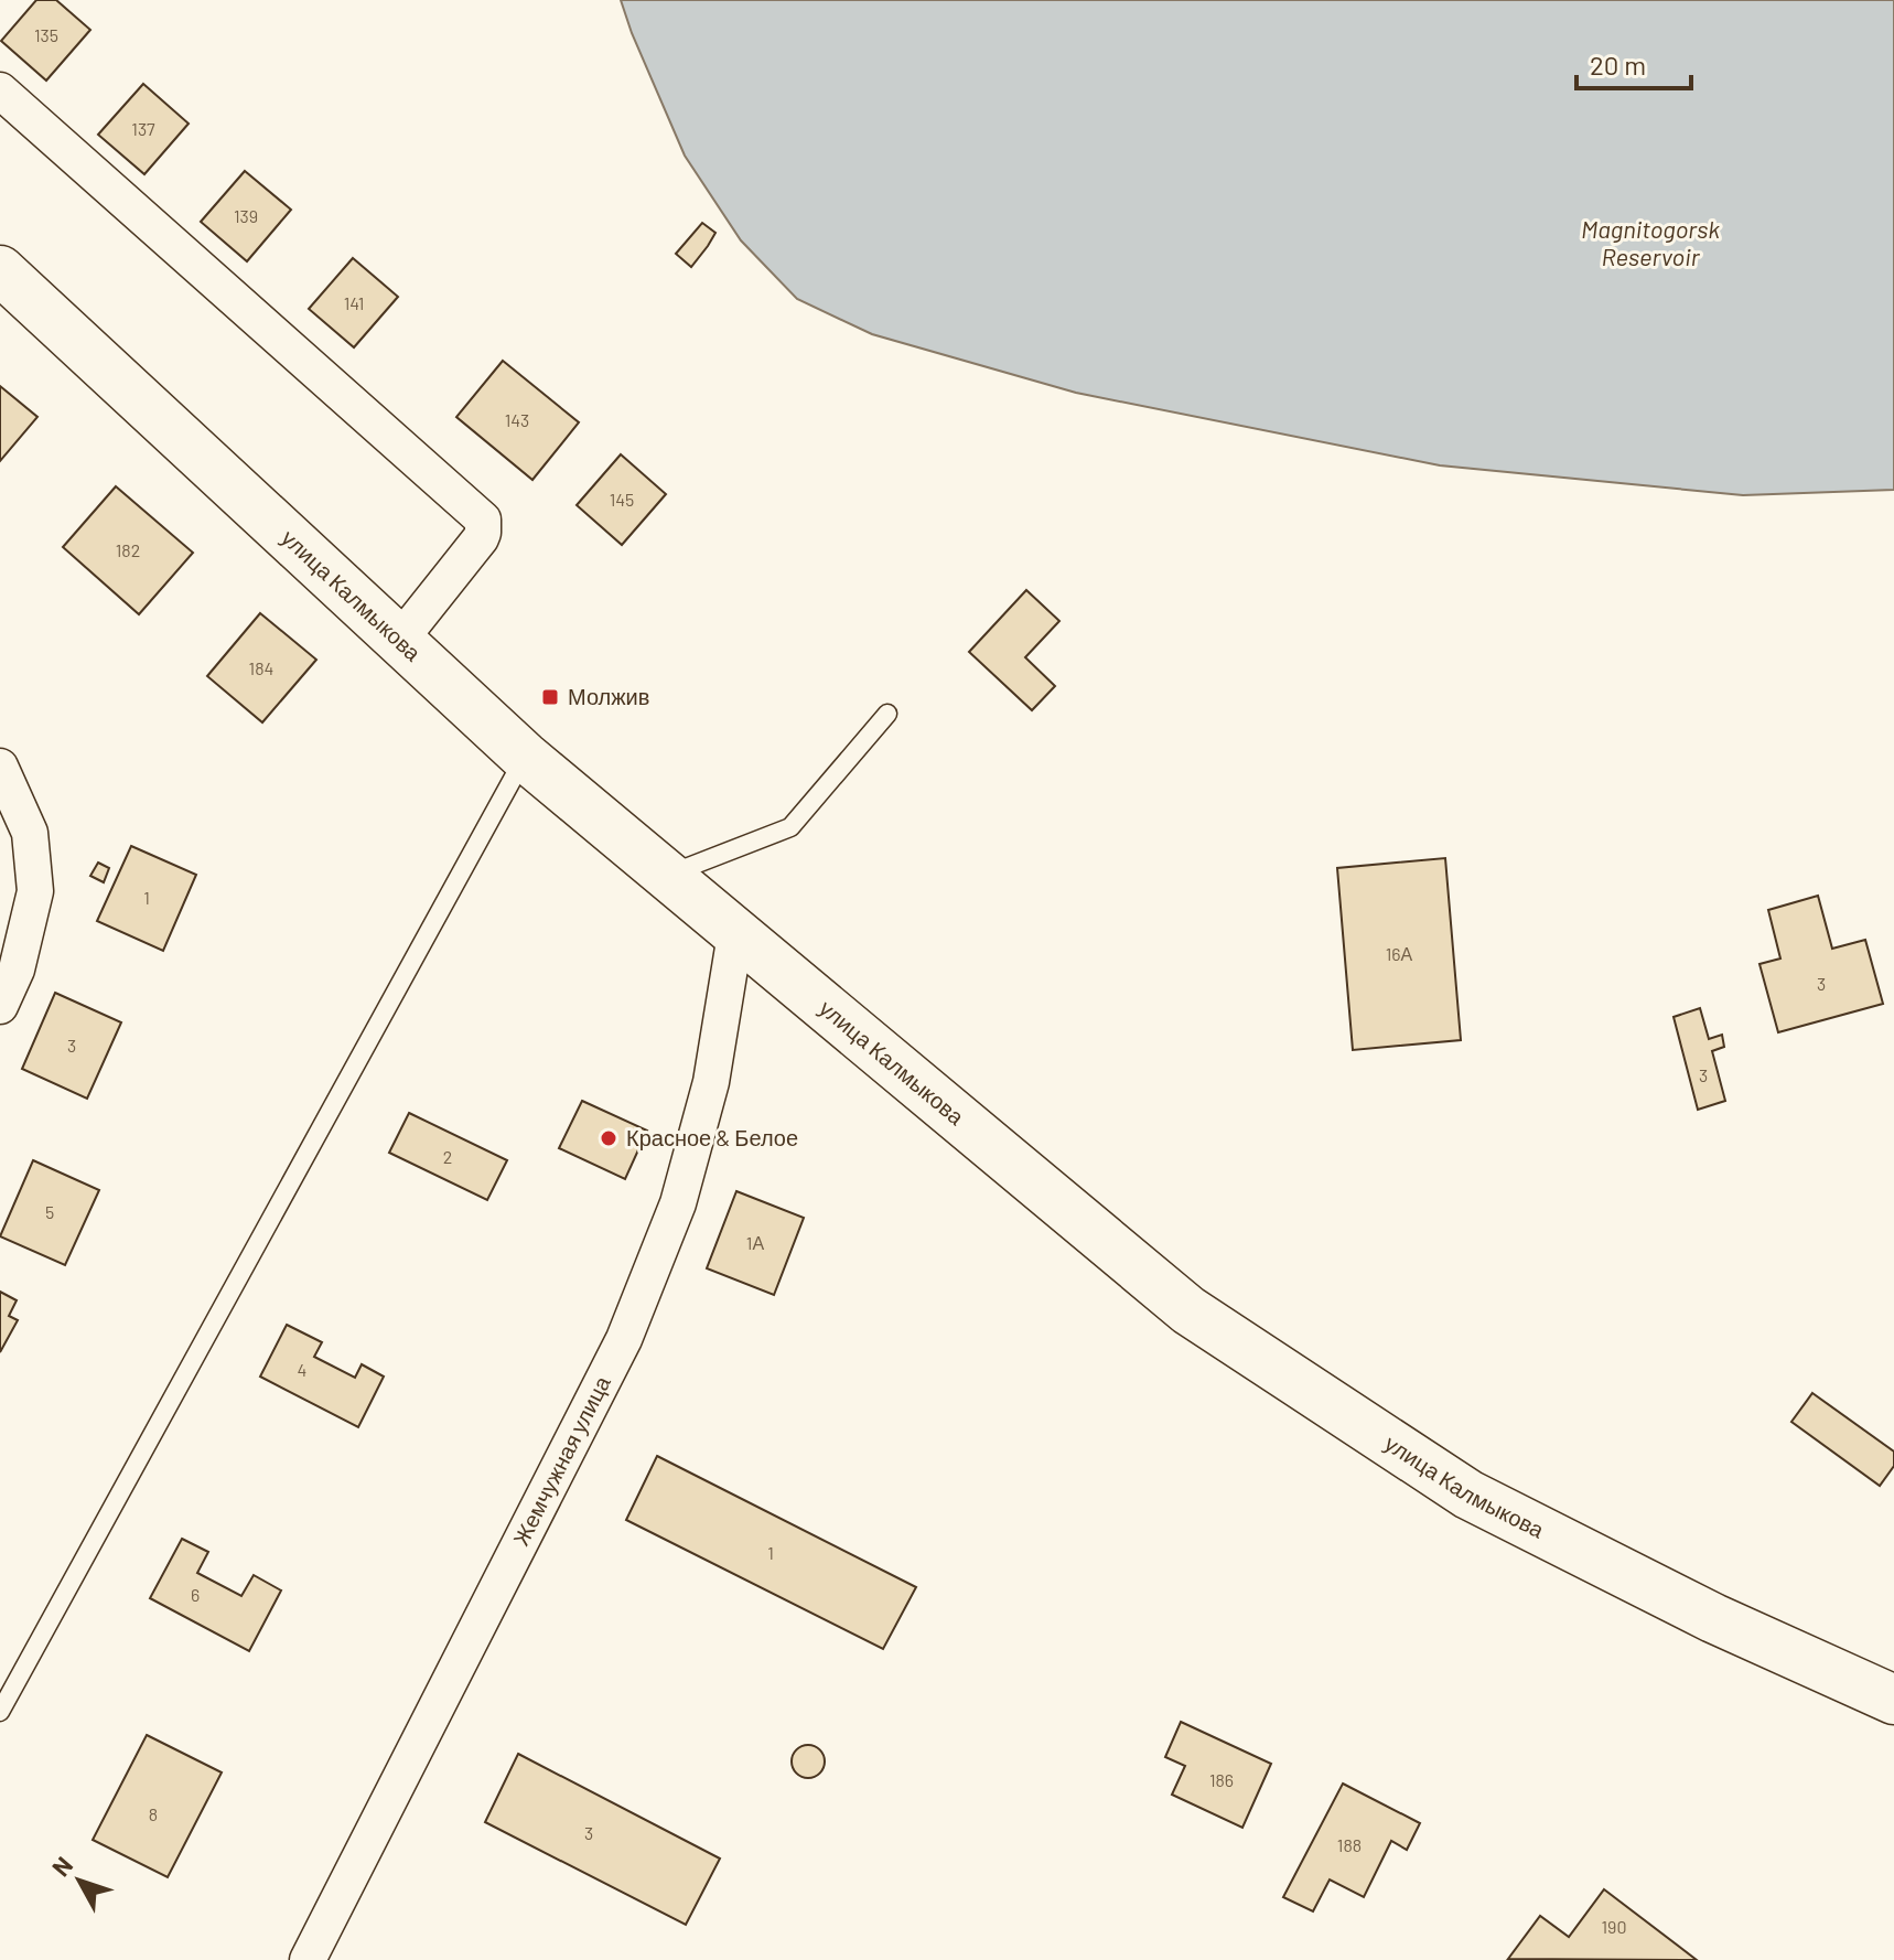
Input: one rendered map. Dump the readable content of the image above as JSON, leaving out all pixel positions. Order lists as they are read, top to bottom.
{
  "streets": {
    "main road": ["улица Калмыкова"],
    "street": ["Жемчужная улица"]
  },
  "crossings": [
    ["улица Калмыкова", "Жемчужная улица"]
  ],
  "water": ["Magnitogorsk Reservoir"],
  "places": {
    "transit": ["Молжив"],
    "other": ["Красное & Белое"]
  },
  "house_numbers": [
    "135",
    "137",
    "139",
    "141",
    "143",
    "145",
    "182",
    "184",
    "1",
    "16А",
    "3",
    "3",
    "3",
    "2",
    "5",
    "1А",
    "4",
    "1",
    "6",
    "186",
    "8",
    "3",
    "188",
    "190"
  ],
  "scale_bar": "20 m",
  "north": "top left"
}
